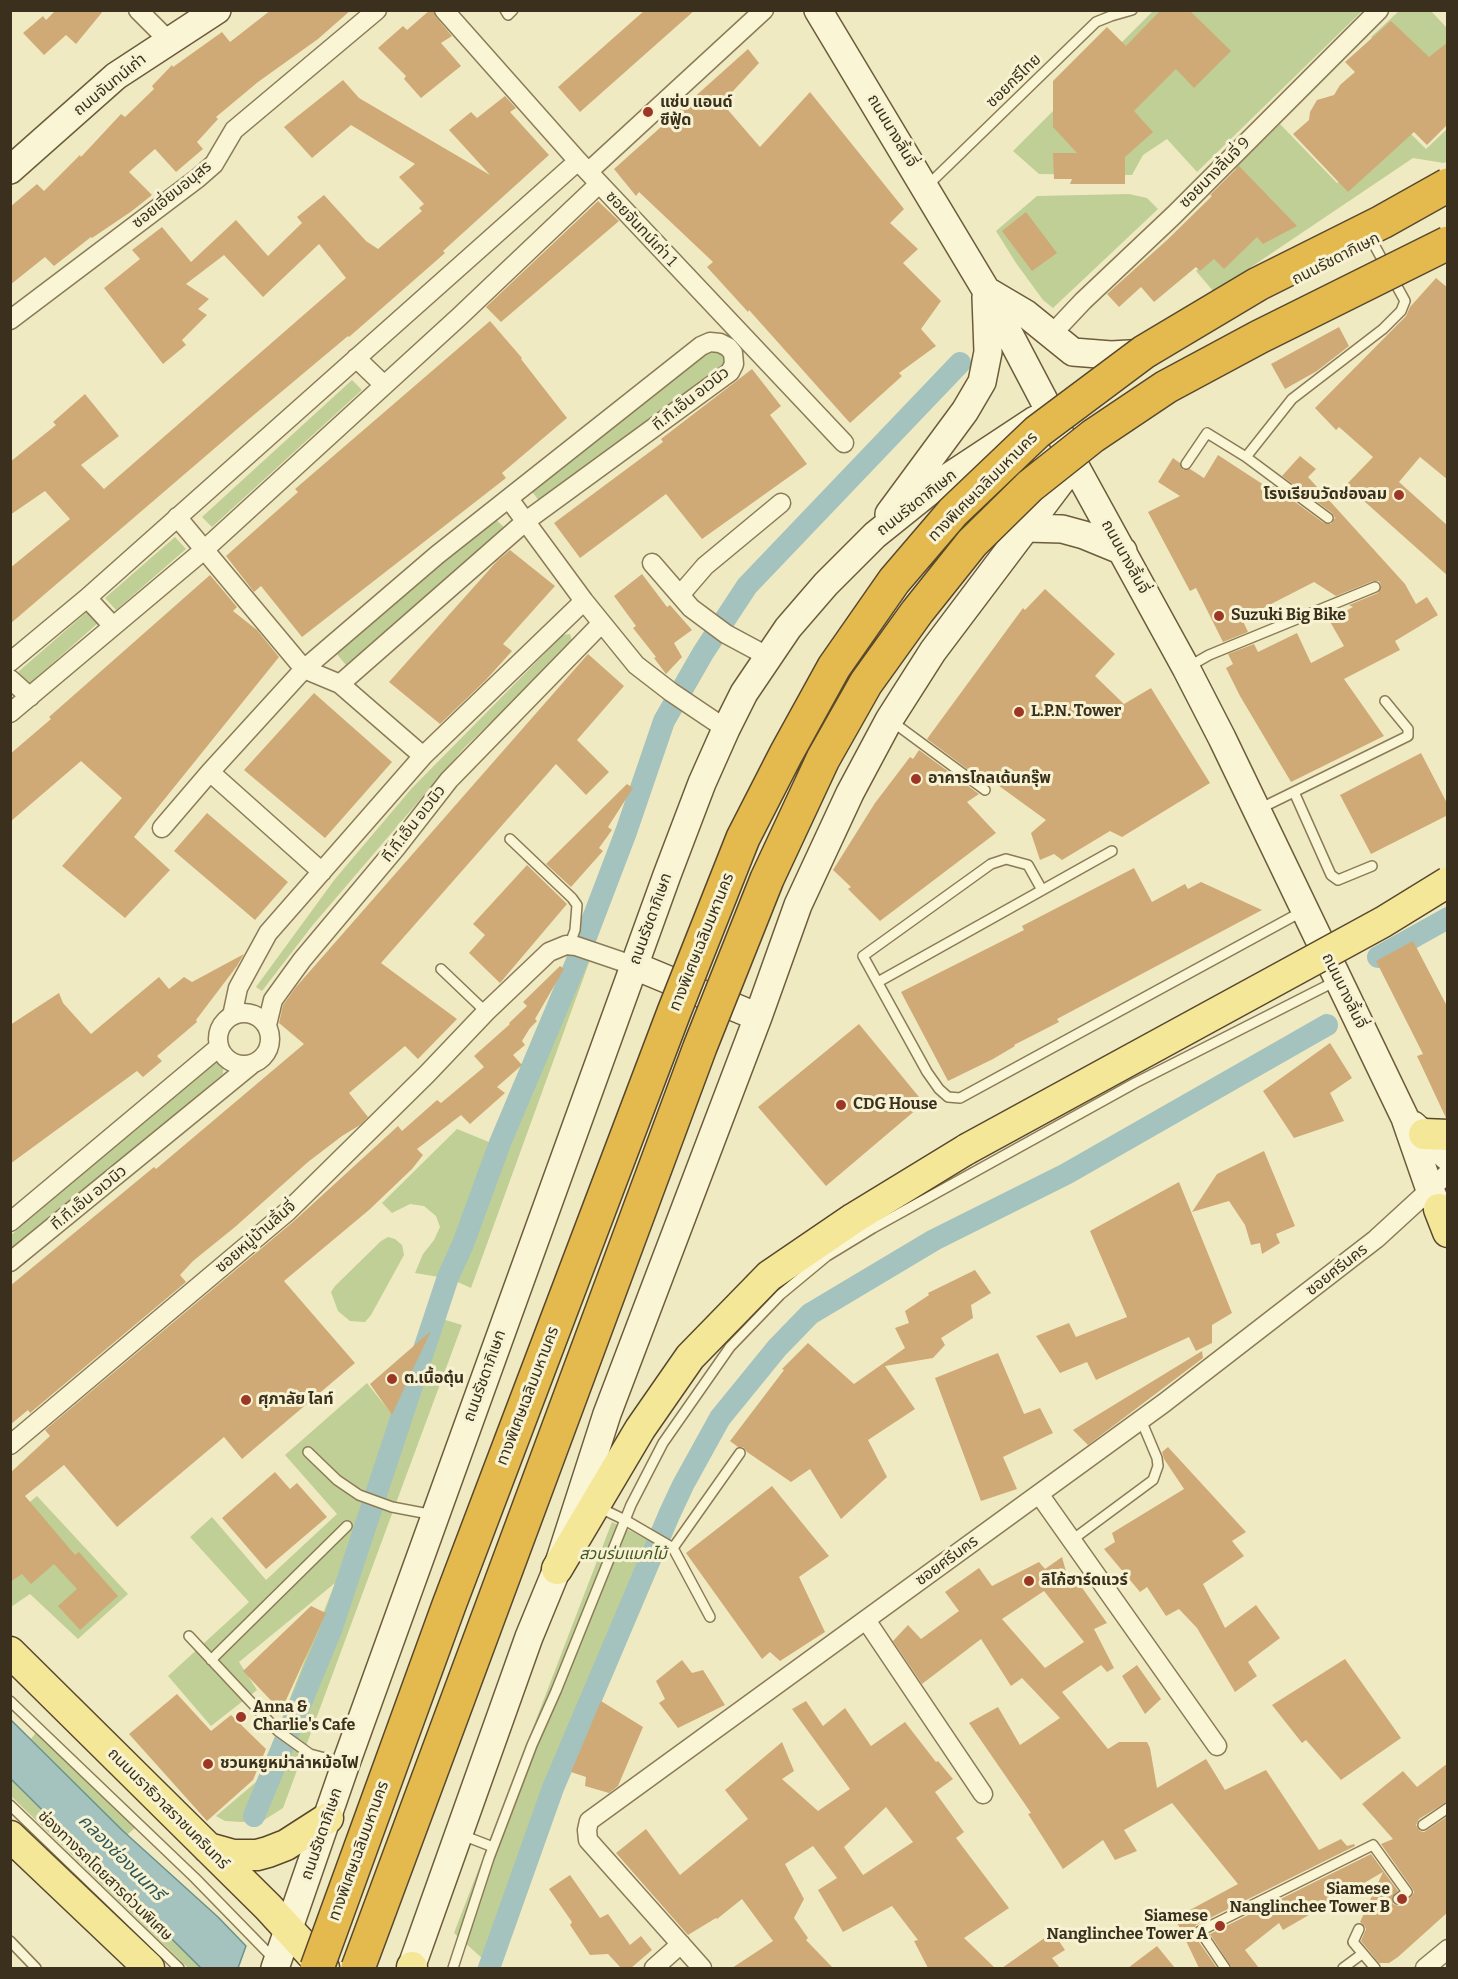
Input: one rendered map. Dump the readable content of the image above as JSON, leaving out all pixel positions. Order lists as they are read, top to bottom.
{
  "streets": {
    "highway": ["ทางพิเศษเฉลิมมหานคร"],
    "main road": [
      "ถนนจันทน์เก่า",
      "ถนนนางลิ้นจี่",
      "ถนนรัชดาภิเษก",
      "ถนนนราธิวาสราชนครินทร์"
    ],
    "street": [
      "ซอยนางลิ้นจี่ 9",
      "ซอยเอี่ยมอนุสร",
      "ซอยจันทน์เก่า 1",
      "ที.ที.เอ็น อเวนิว",
      "ซอยหมู่บ้านลิ้นจี่",
      "ซอยศรีนคร"
    ],
    "lane": ["ซอยกรีไทย", "ช่องทางรถโดยสารด่วนพิเศษ"]
  },
  "crossings": [
    ["ซอยกรีไทย", "ถนนนางลิ้นจี่"],
    ["ถนนนางลิ้นจี่", "ถนนรัชดาภิเษก"],
    ["ถนนนางลิ้นจี่", "ซอยศรีนคร"],
    ["ถนนรัชดาภิเษก", "ถนนนราธิวาสราชนครินทร์"]
  ],
  "water": ["คลองช่องนนทรี"],
  "parks": ["สวนร่มแมกไม้"],
  "places": [
    "แซ่บ แอนด์ ซีฟู้ด",
    "โรงเรียนวัดช่องลม",
    "Suzuki Big Bike",
    "L.P.N. Tower",
    "อาคารโกลเด้นกรุ๊พ",
    "CDG House",
    "ต.เนื้อตุ๋น",
    "ศุภาลัย ไลท์",
    "ลิโก้ฮาร์ดแวร์",
    "Anna & Charlie's Cafe",
    "ชวนหยูหม่าล่าหม้อไฟ",
    "Siamese Nanglinchee Tower B",
    "Siamese Nanglinchee Tower A"
  ]
}
